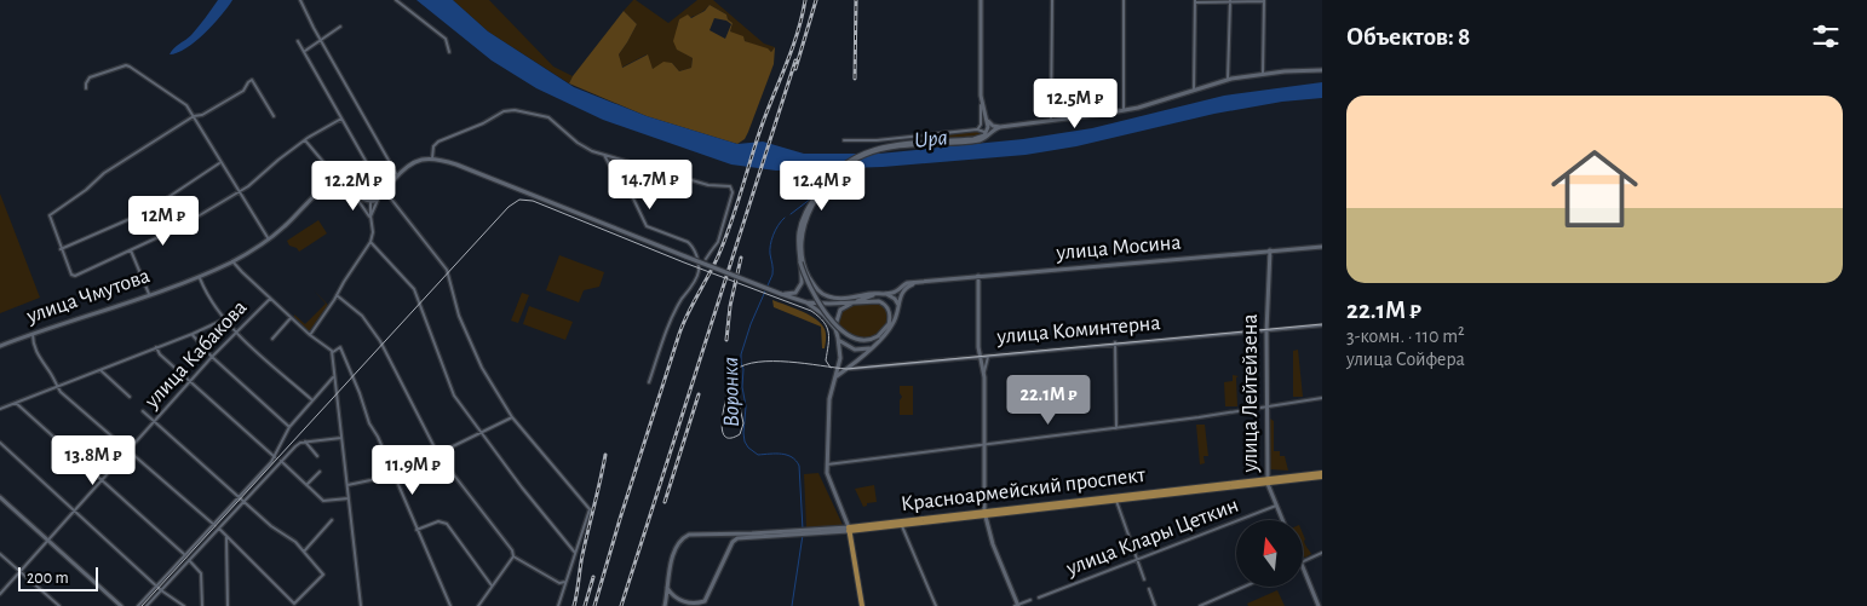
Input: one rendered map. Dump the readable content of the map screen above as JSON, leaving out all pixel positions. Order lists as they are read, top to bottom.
{
  "streets": {
    "main road": [
      "улица Мосина",
      "улица Чмутова",
      "улица Коминтерна",
      "улица Лейтейзена",
      "Красноармейский проспект"
    ],
    "street": ["улица Кабакова", "улица Клары Цеткин"]
  },
  "crossings": [
    ["улица Мосина", "улица Лейтейзена"],
    ["улица Коминтерна", "улица Лейтейзена"],
    ["улица Лейтейзена", "Красноармейский проспект"],
    ["улица Лейтейзена", "улица Клары Цеткин"]
  ],
  "water": ["Upa", "Воронка"],
  "scale_bar": "200 m",
  "north": "top",
  "page": {
    "heading": "Объектов: 8",
    "list": [
      {
        "name": "22.1M ₽",
        "note": "3-комн. · 110 m² · улица Сойфера"
      }
    ],
    "price": [
      "12.5M ₽",
      "14.7M ₽",
      "12.2M ₽",
      "12.4M ₽",
      "12M ₽",
      "22.1M ₽",
      "13.8M ₽",
      "11.9M ₽"
    ],
    "scale": "200 m"
  }
}
